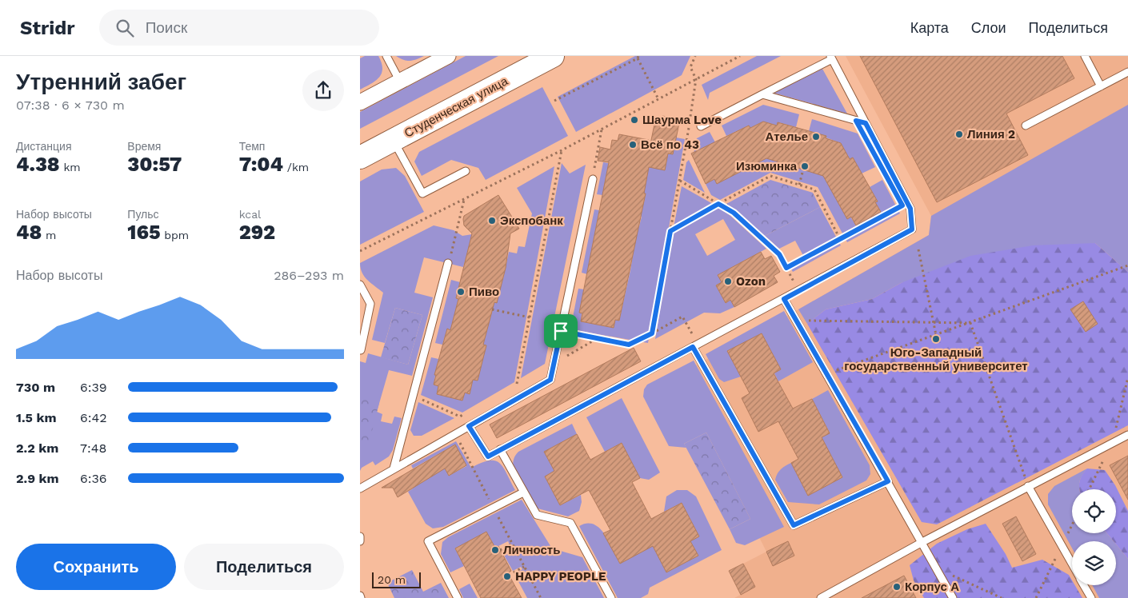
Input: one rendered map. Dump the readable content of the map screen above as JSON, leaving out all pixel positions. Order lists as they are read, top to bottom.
{
  "streets": {
    "main road": ["Студенческая улица"]
  },
  "places": [
    "Шаурма Love",
    "Линия 2",
    "Ателье",
    "Всё по 43",
    "Изюминка",
    "Экспобанк",
    "Ozon",
    "Пиво",
    "Юго-Западный государственный университет",
    "Личность",
    "HAPPY PEOPLE",
    "Корпус А"
  ],
  "scale_bar": "20 m",
  "page": {
    "header": "Stridr",
    "search": "Поиск",
    "nav": ["Карта", "Слои", "Поделиться"],
    "heading": ["Утренний забег", "07:38 · 6 × 730 m"],
    "stats": [
      ["Дистанция", "4.38 km"],
      ["Время", "30:57"],
      ["Темп", "7:04 /km"],
      ["Набор высоты", "48 m"],
      ["Пульс", "165 bpm"],
      ["kcal", "292"]
    ],
    "chart": ["Набор высоты", "286–293 m"],
    "list": [
      {
        "name": "730 m",
        "note": "6:39"
      },
      {
        "name": "1.5 km",
        "note": "6:42"
      },
      {
        "name": "2.2 km",
        "note": "7:48"
      },
      {
        "name": "2.9 km",
        "note": "6:36"
      }
    ],
    "buttons": ["Сохранить", "Поделиться"],
    "scale": "20 m"
  }
}
